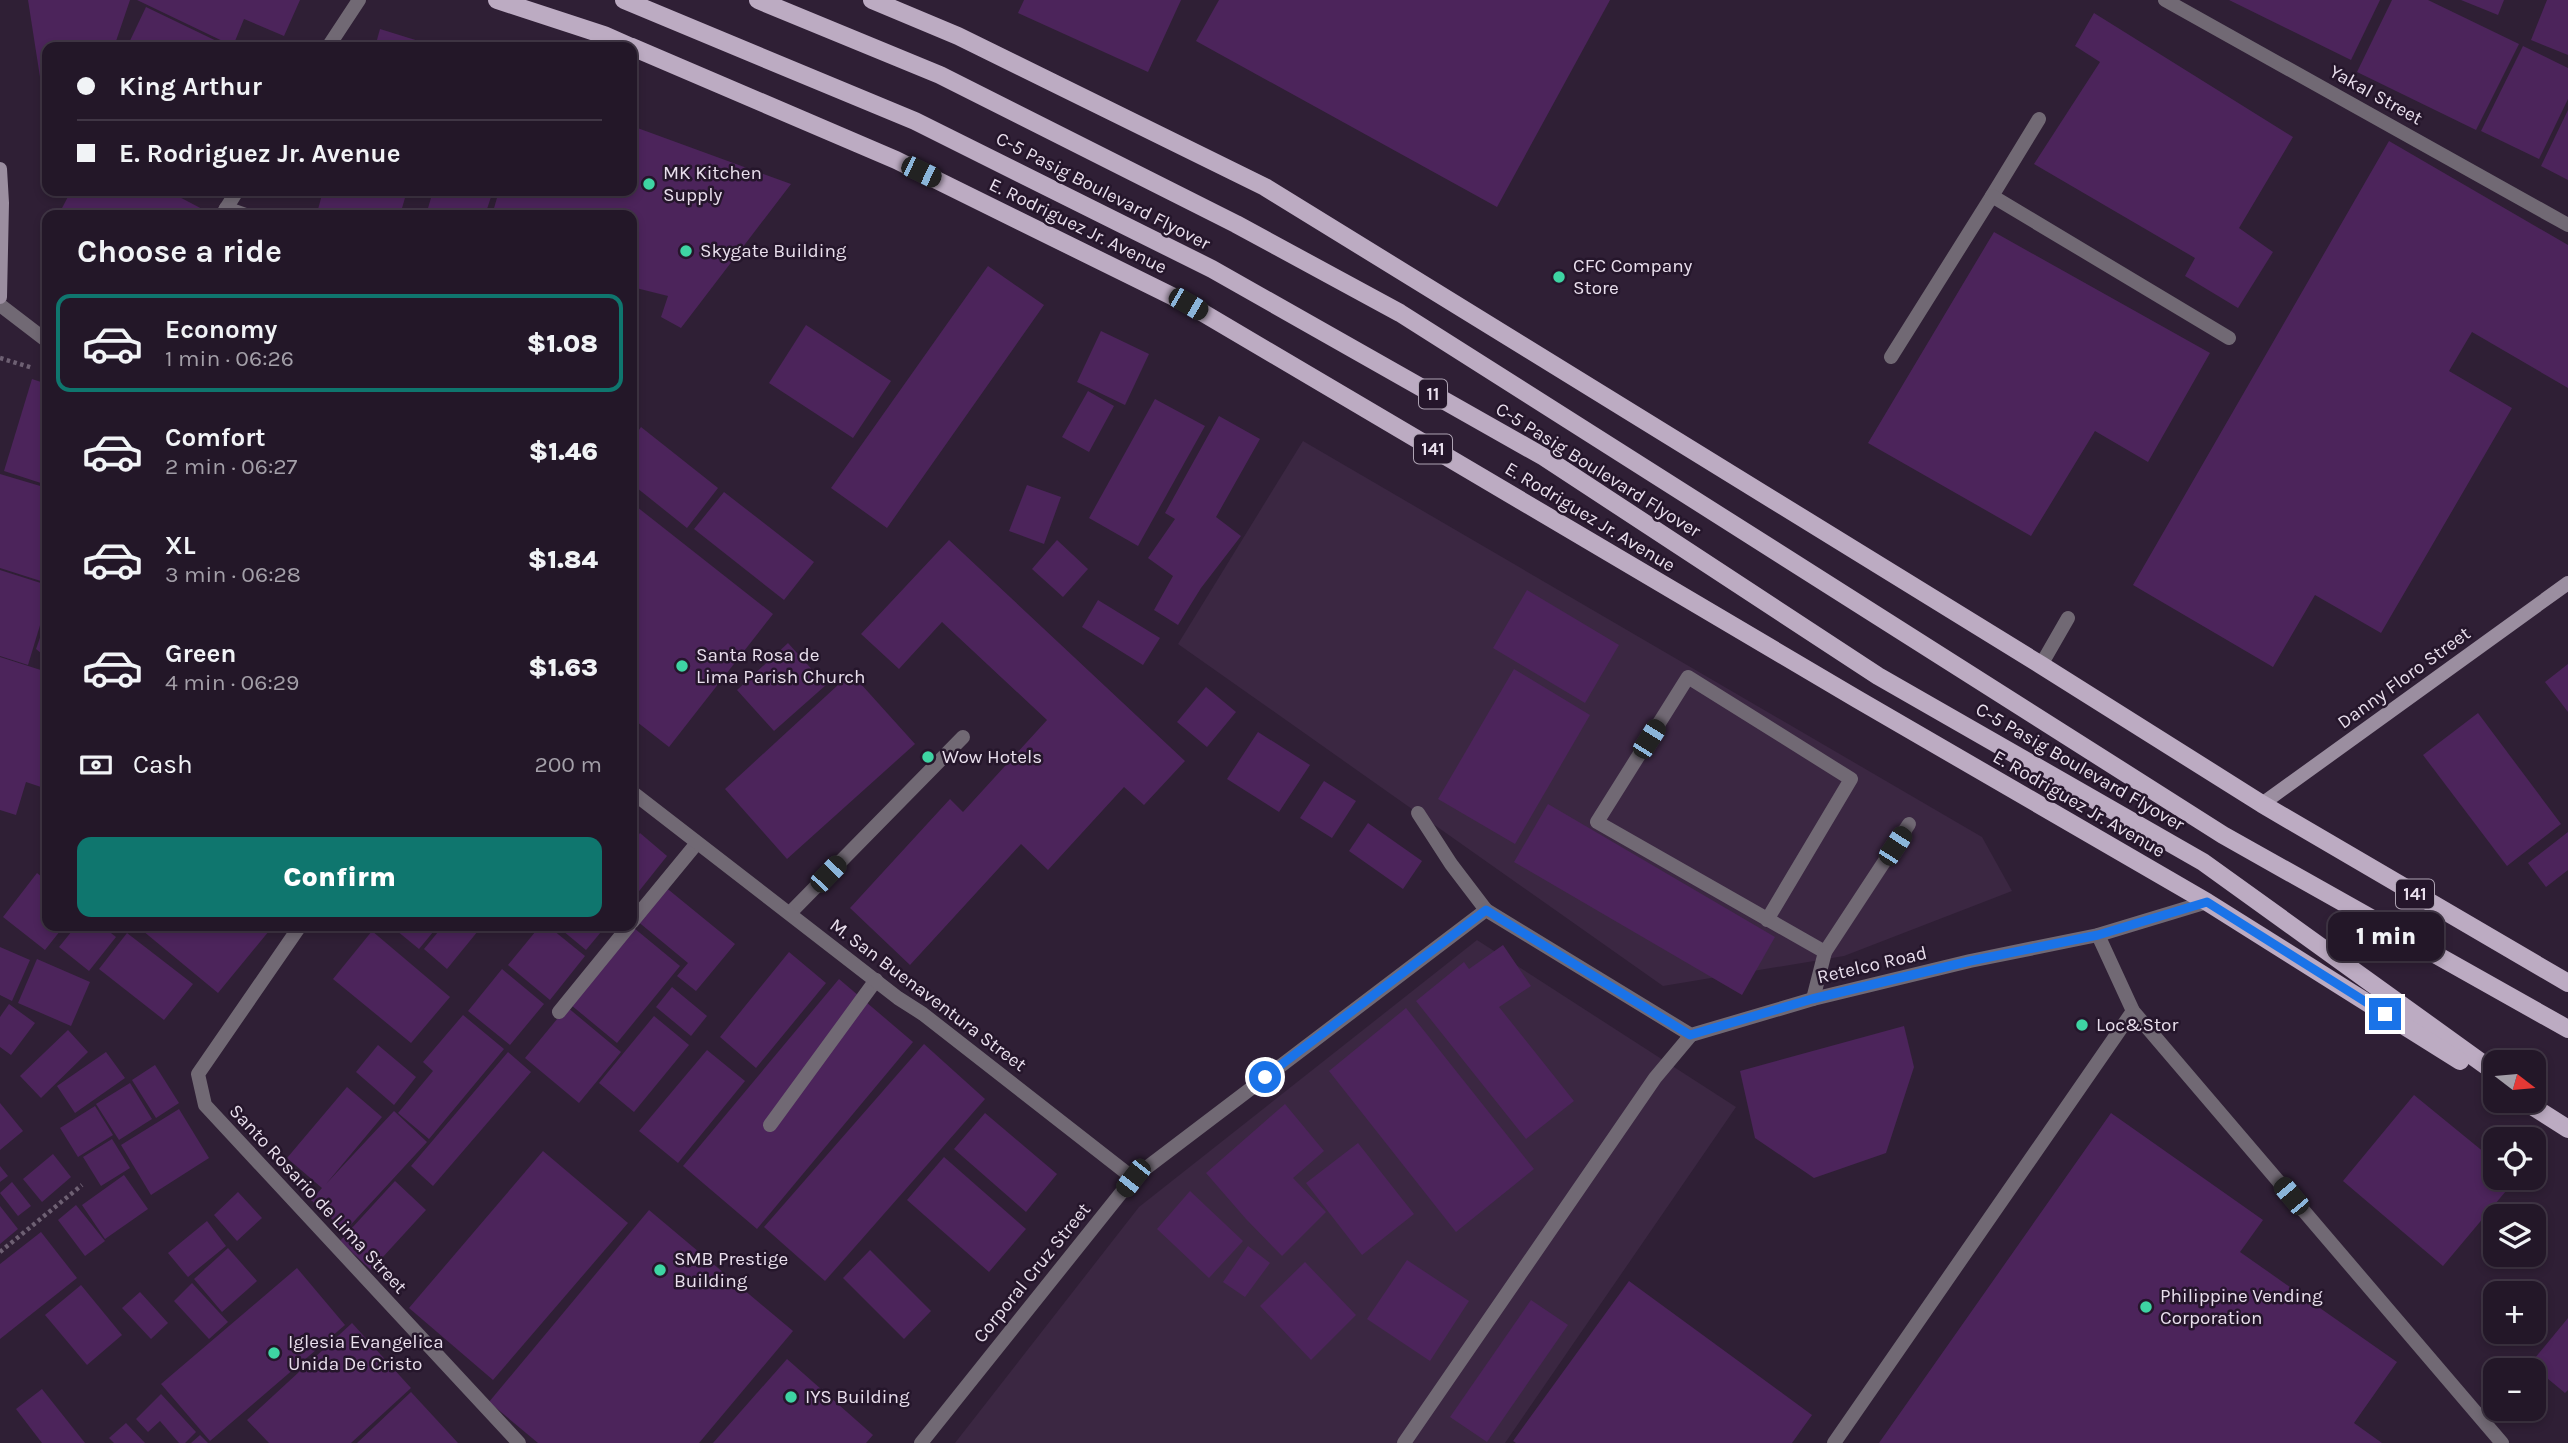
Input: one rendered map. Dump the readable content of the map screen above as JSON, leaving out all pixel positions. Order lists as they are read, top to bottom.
{
  "streets": {
    "main road": [
      "C-5 Pasig Boulevard Flyover",
      "E. Rodriguez Jr. Avenue",
      "11",
      "141",
      "Danny Floro Street"
    ],
    "street": [
      "Yakal Street",
      "Retelco Road",
      "M. San Buenaventura Street",
      "Santo Rosario de Lima Street",
      "Corporal Cruz Street"
    ]
  },
  "crossings": [
    ["E. Rodriguez Jr. Avenue", "Retelco Road"],
    ["141", "Danny Floro Street"],
    ["M. San Buenaventura Street", "Corporal Cruz Street"]
  ],
  "places": [
    "MK Kitchen Supply",
    "Skygate Building",
    "CFC Company Store",
    "Santa Rosa de Lima Parish Church",
    "Wow Hotels",
    "Loc&Stor",
    "SMB Prestige Building",
    "Philippine Vending Corporation",
    "Iglesia Evangelica Unida De Cristo",
    "IYS Building"
  ],
  "north": "right",
  "page": {
    "banner": ["King Arthur", "E. Rodriguez Jr. Avenue"],
    "heading": "Choose a ride",
    "list": [
      {
        "name": "Economy",
        "note": "1 min · 06:26",
        "value": "$1.08"
      },
      {
        "name": "Comfort",
        "note": "2 min · 06:27",
        "value": "$1.46"
      },
      {
        "name": "XL",
        "note": "3 min · 06:28",
        "value": "$1.84"
      },
      {
        "name": "Green",
        "note": "4 min · 06:29",
        "value": "$1.63"
      }
    ],
    "pay": ["Cash", "200 m"],
    "buttons": "Confirm",
    "bubble": "1 min",
    "map_buttons": ["+", "−"]
  }
}
